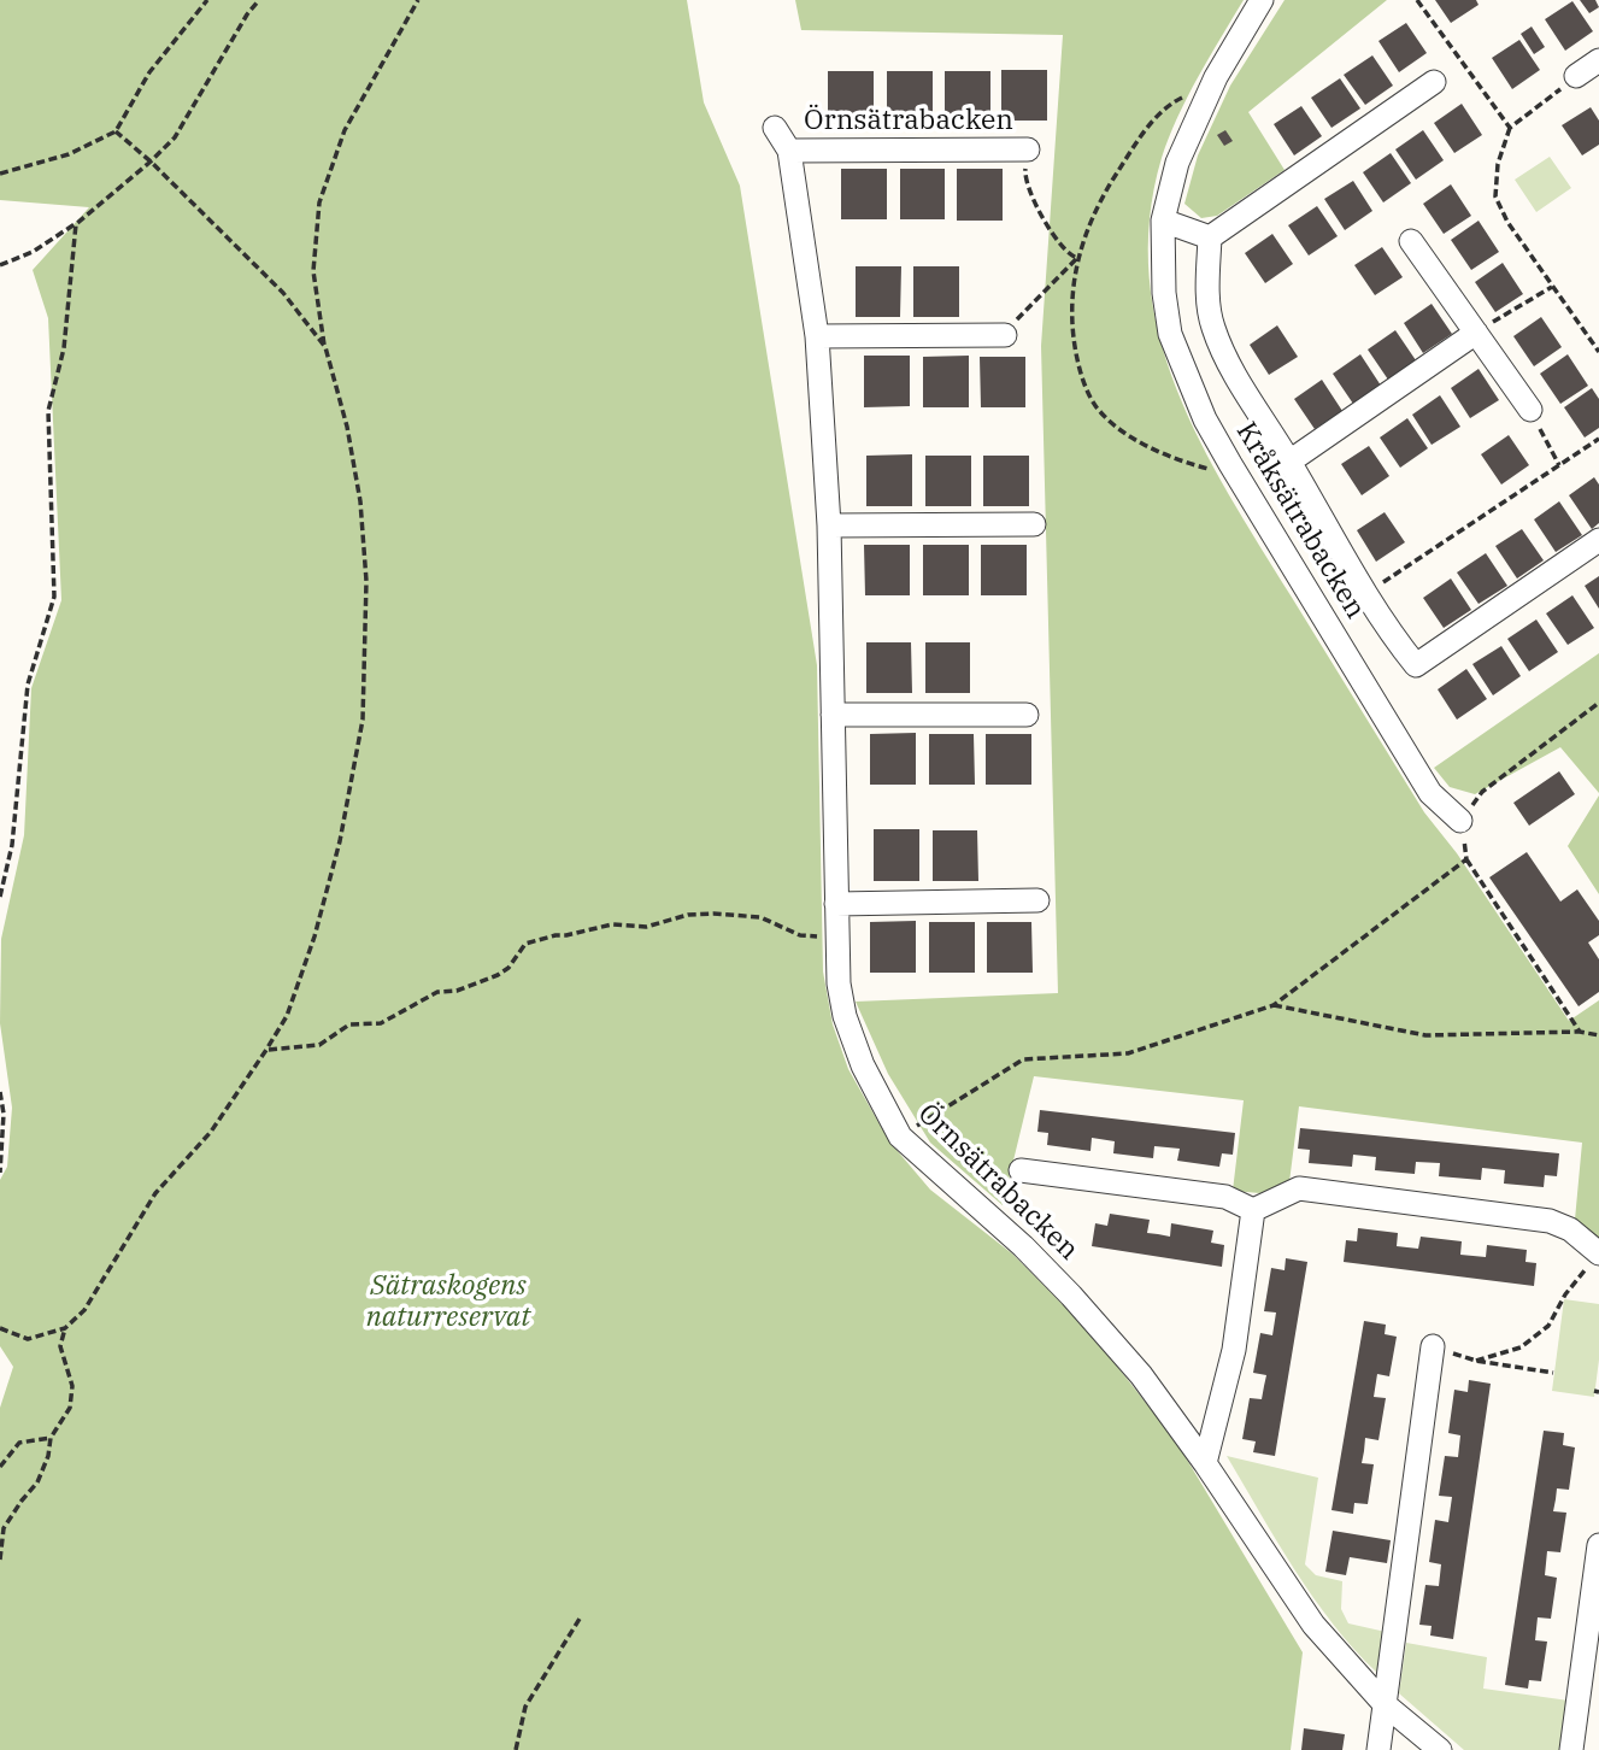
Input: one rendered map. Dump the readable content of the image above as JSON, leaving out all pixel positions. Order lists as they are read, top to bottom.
{
  "streets": {
    "street": ["Örnsätrabacken", "Kråksätrabacken"]
  },
  "parks": ["Sätraskogens naturreservat"]
}
